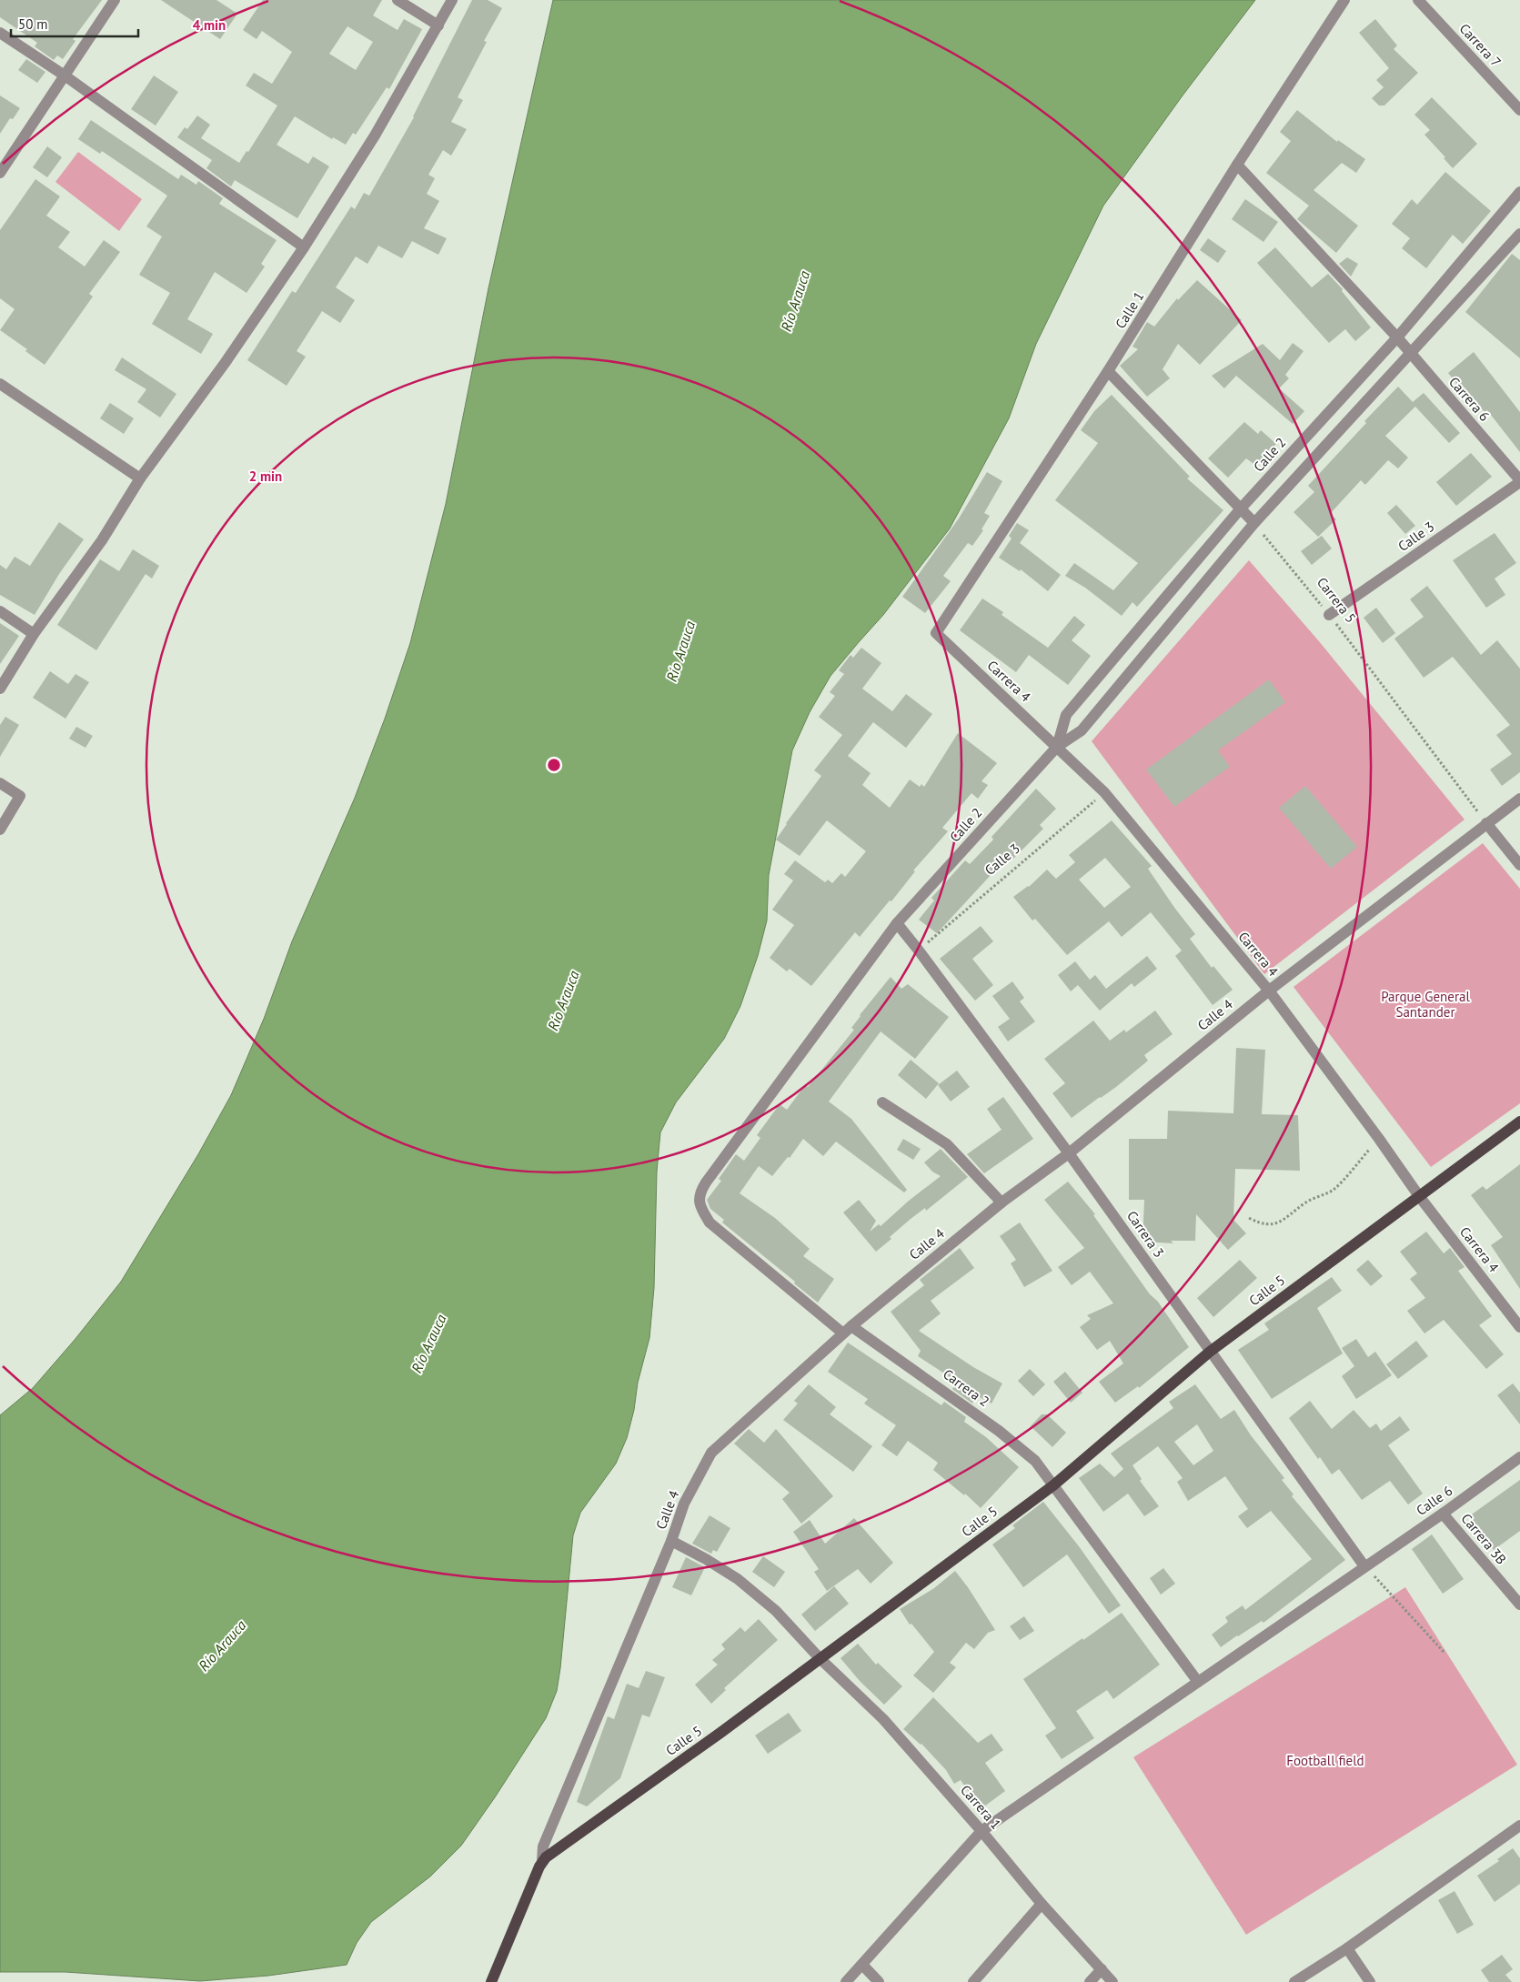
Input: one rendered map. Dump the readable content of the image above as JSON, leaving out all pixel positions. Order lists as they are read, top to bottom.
{
  "streets": {
    "main road": ["Calle 5"],
    "street": [
      "Carrera 7",
      "Calle 1",
      "Carrera 6",
      "Calle 2",
      "Calle 3",
      "Carrera 4",
      "Calle 4",
      "Carrera 3",
      "Carrera 2",
      "Calle 6",
      "Carrera 3B",
      "Carrera 1"
    ],
    "path": ["Carrera 5"]
  },
  "crossings": [
    ["Calle 1", "Carrera 6"],
    ["Calle 1", "Carrera 4"],
    ["Carrera 6", "Calle 2"],
    ["Carrera 6", "Calle 3"],
    ["Calle 2", "Carrera 5"],
    ["Calle 2", "Carrera 4"],
    ["Calle 2", "Calle 4"],
    ["Calle 2", "Carrera 3"],
    ["Calle 2", "Carrera 2"],
    ["Calle 3", "Carrera 5"],
    ["Calle 3", "Carrera 4"],
    ["Calle 3", "Carrera 3"],
    ["Carrera 5", "Calle 4"],
    ["Carrera 4", "Calle 4"],
    ["Carrera 4", "Calle 5"],
    ["Calle 4", "Carrera 3"],
    ["Calle 4", "Calle 5"],
    ["Calle 4", "Carrera 2"],
    ["Calle 4", "Carrera 1"],
    ["Carrera 3", "Calle 5"],
    ["Carrera 3", "Calle 6"],
    ["Calle 5", "Carrera 2"],
    ["Calle 5", "Carrera 1"],
    ["Carrera 2", "Calle 6"],
    ["Calle 6", "Carrera 3B"],
    ["Calle 6", "Carrera 1"]
  ],
  "water": ["Río Arauca"],
  "parks": ["Parque General Santander", "Football field"],
  "scale_bar": "50 m",
  "rings": ["4 min", "2 min"]
}
